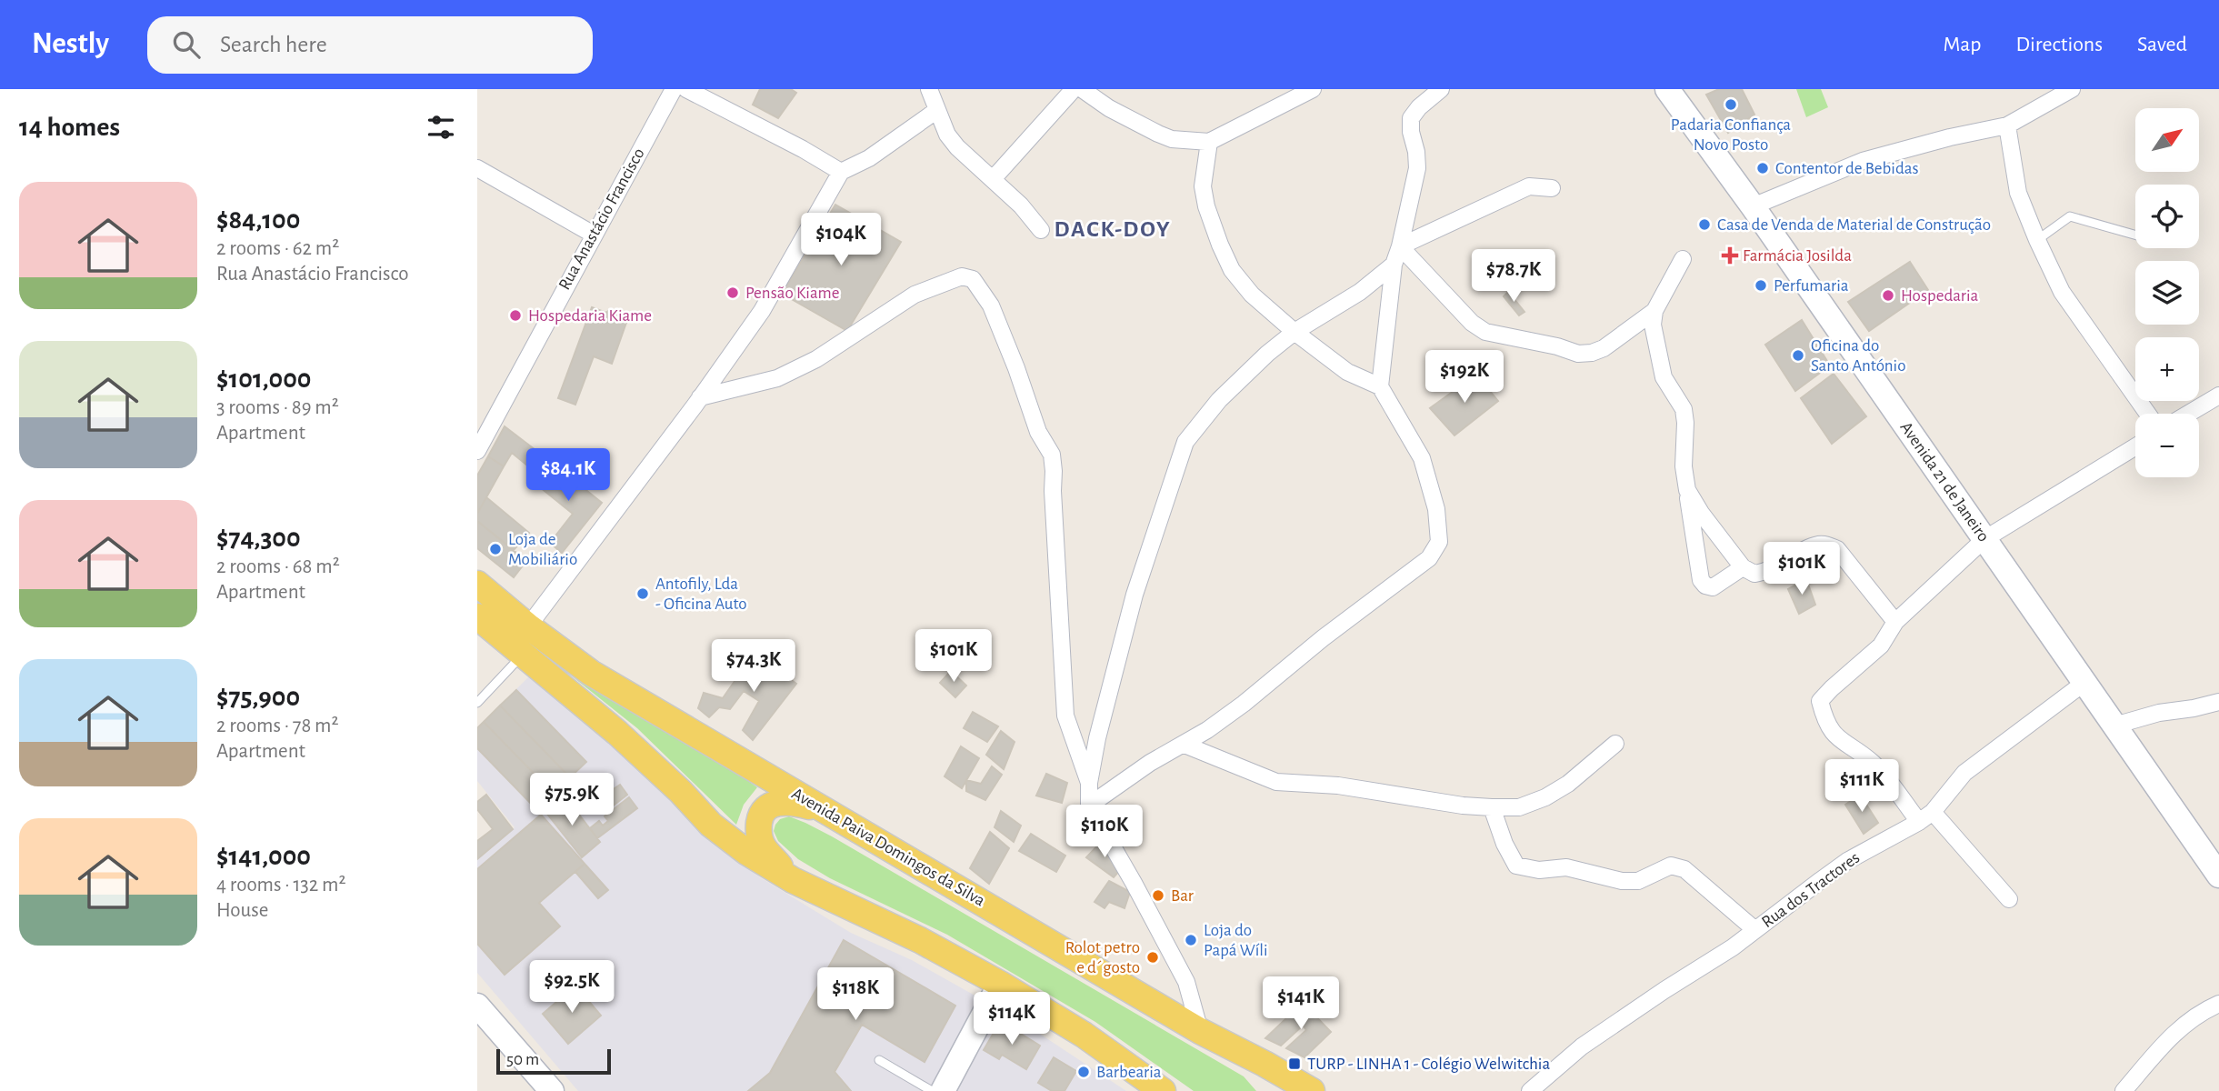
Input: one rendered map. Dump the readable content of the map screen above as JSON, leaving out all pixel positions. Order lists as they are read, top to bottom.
{
  "streets": {
    "main road": ["Avenida 21 de Janeiro", "Avenida Paiva Domingos da Silva"],
    "street": ["Rua Anastácio Francisco", "Rua dos Tractores"]
  },
  "crossings": [
    ["Avenida 21 de Janeiro", "Rua dos Tractores"]
  ],
  "districts": ["DACK-DOY"],
  "places": {
    "other": [
      "Padaria Confiança Novo Posto",
      "Contentor de Bebidas",
      "Casa de Venda de Material de Construção",
      "Perfumaria",
      "Pensão Kiame",
      "Hospedaria",
      "Hospedaria Kiame",
      "Oficina do Santo António",
      "Loja de Mobiliário",
      "Antofily, Lda - Oficina Auto",
      "Bar",
      "Loja do Papá Wíli",
      "Rolot petro e d´gosto",
      "Barbearia"
    ],
    "health": ["Farmácia Josilda"],
    "transit": ["TURP - LINHA 1 - Colégio Welwitchia"]
  },
  "scale_bar": "50 m",
  "north": "top right",
  "page": {
    "header": "Nestly",
    "search": "Search here",
    "nav": ["Map", "Directions", "Saved"],
    "heading": "14 homes",
    "map_buttons": ["+", "−"],
    "list": [
      {
        "name": "$84,100",
        "note": "2 rooms · 62 m² · Rua Anastácio Francisco"
      },
      {
        "name": "$101,000",
        "note": "3 rooms · 89 m² · Apartment"
      },
      {
        "name": "$74,300",
        "note": "2 rooms · 68 m² · Apartment"
      },
      {
        "name": "$75,900",
        "note": "2 rooms · 78 m² · Apartment"
      },
      {
        "name": "$141,000",
        "note": "4 rooms · 132 m² · House"
      }
    ],
    "price": [
      "$104K",
      "$78.7K",
      "$192K",
      "$84.1K",
      "$101K",
      "$101K",
      "$74.3K",
      "$111K",
      "$75.9K",
      "$110K",
      "$92.5K",
      "$118K",
      "$141K",
      "$114K"
    ],
    "scale": "50 m"
  }
}
